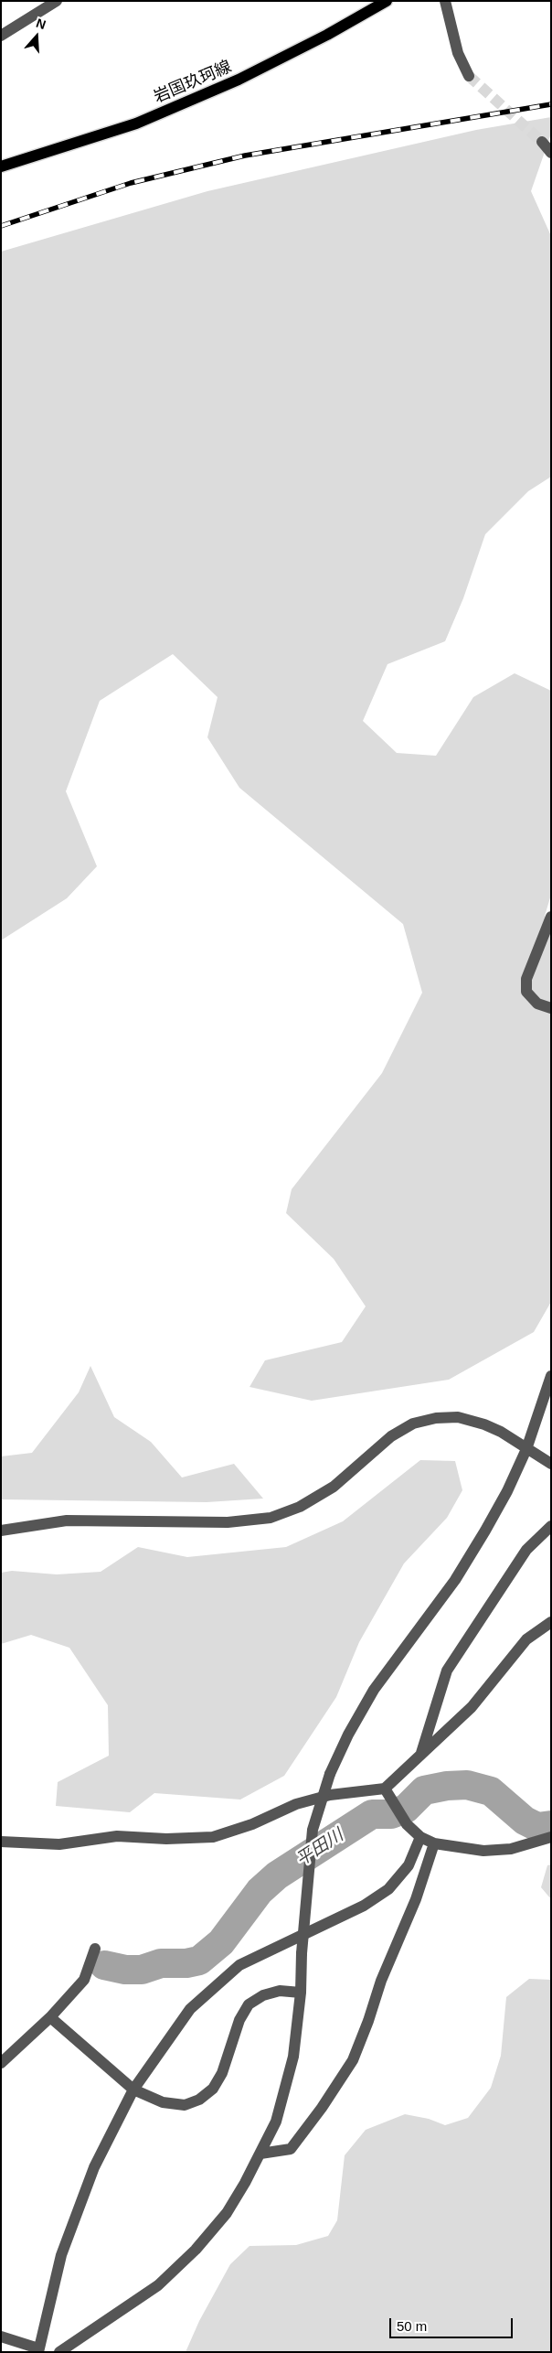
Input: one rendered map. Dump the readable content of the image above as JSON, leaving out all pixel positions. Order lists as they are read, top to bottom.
{
  "streets": {
    "main road": ["岩国玖珂線"]
  },
  "water": ["平田川"],
  "scale_bar": "50 m",
  "north": "top"
}
